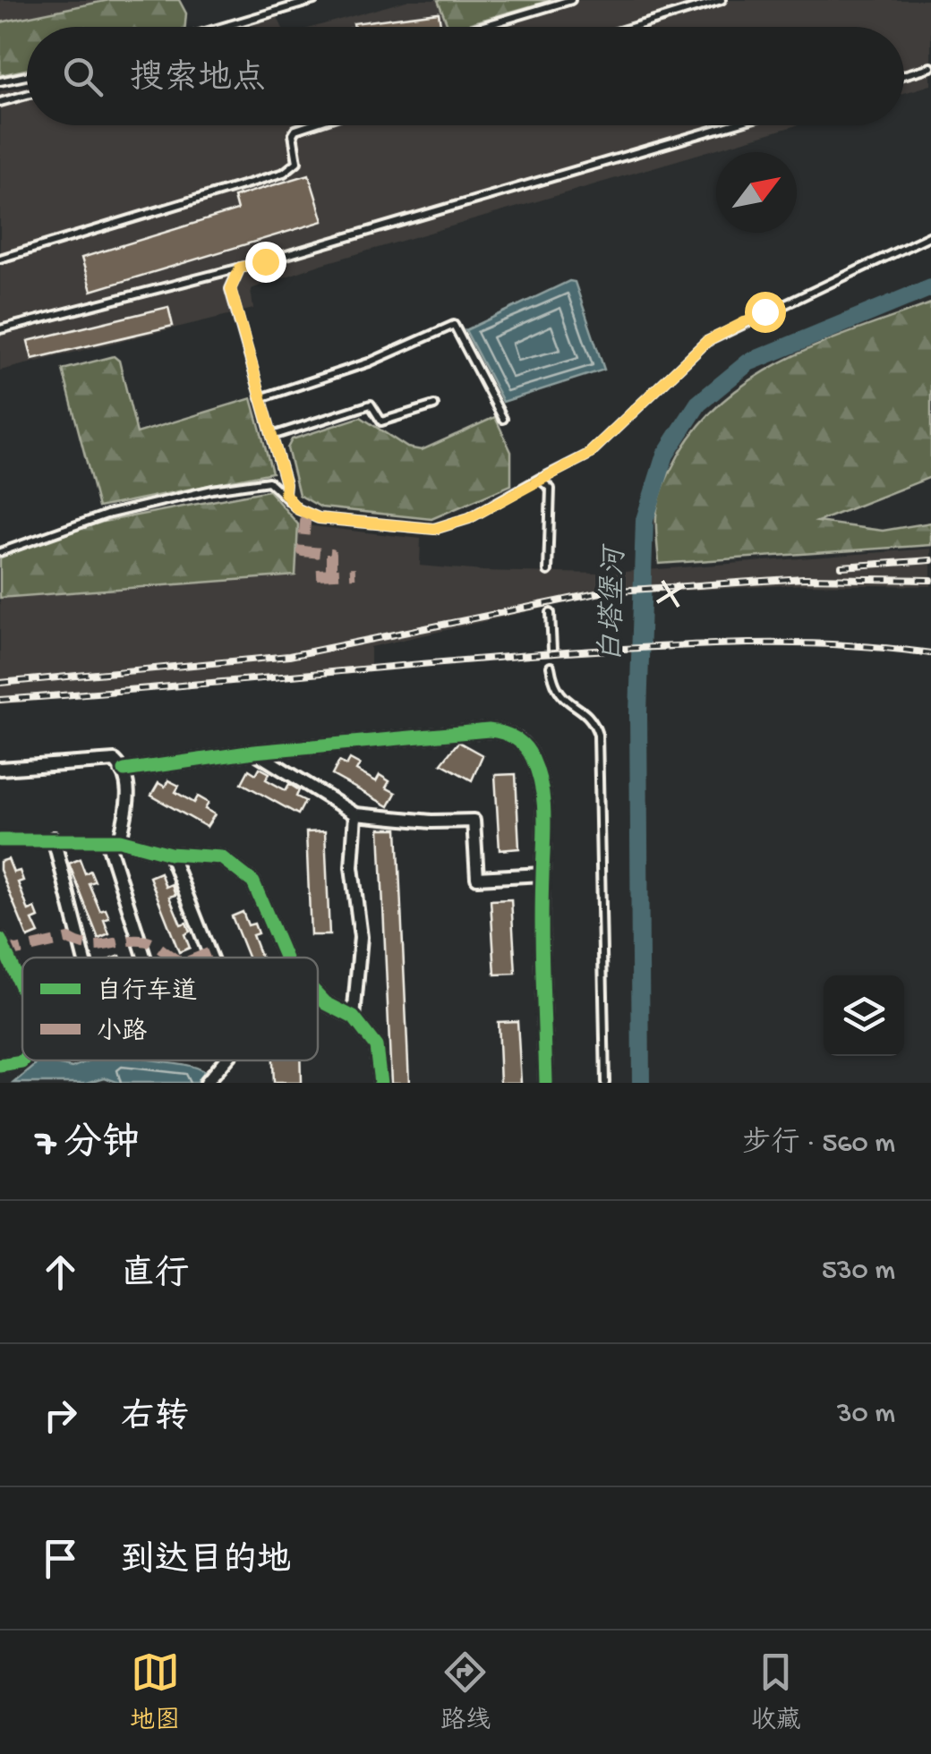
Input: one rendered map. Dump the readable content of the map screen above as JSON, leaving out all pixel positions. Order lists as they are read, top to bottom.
{
  "water": ["白塔堡河"],
  "legend": ["自行车道", "小路"],
  "north": "top right",
  "page": {
    "search": "搜索地点",
    "heading": ["7 分钟", "步行 · 560 m"],
    "list": [
      ["直行", "530 m"],
      ["右转", "30 m"],
      "到达目的地"
    ],
    "nav": ["地图", "路线", "收藏"]
  }
}
